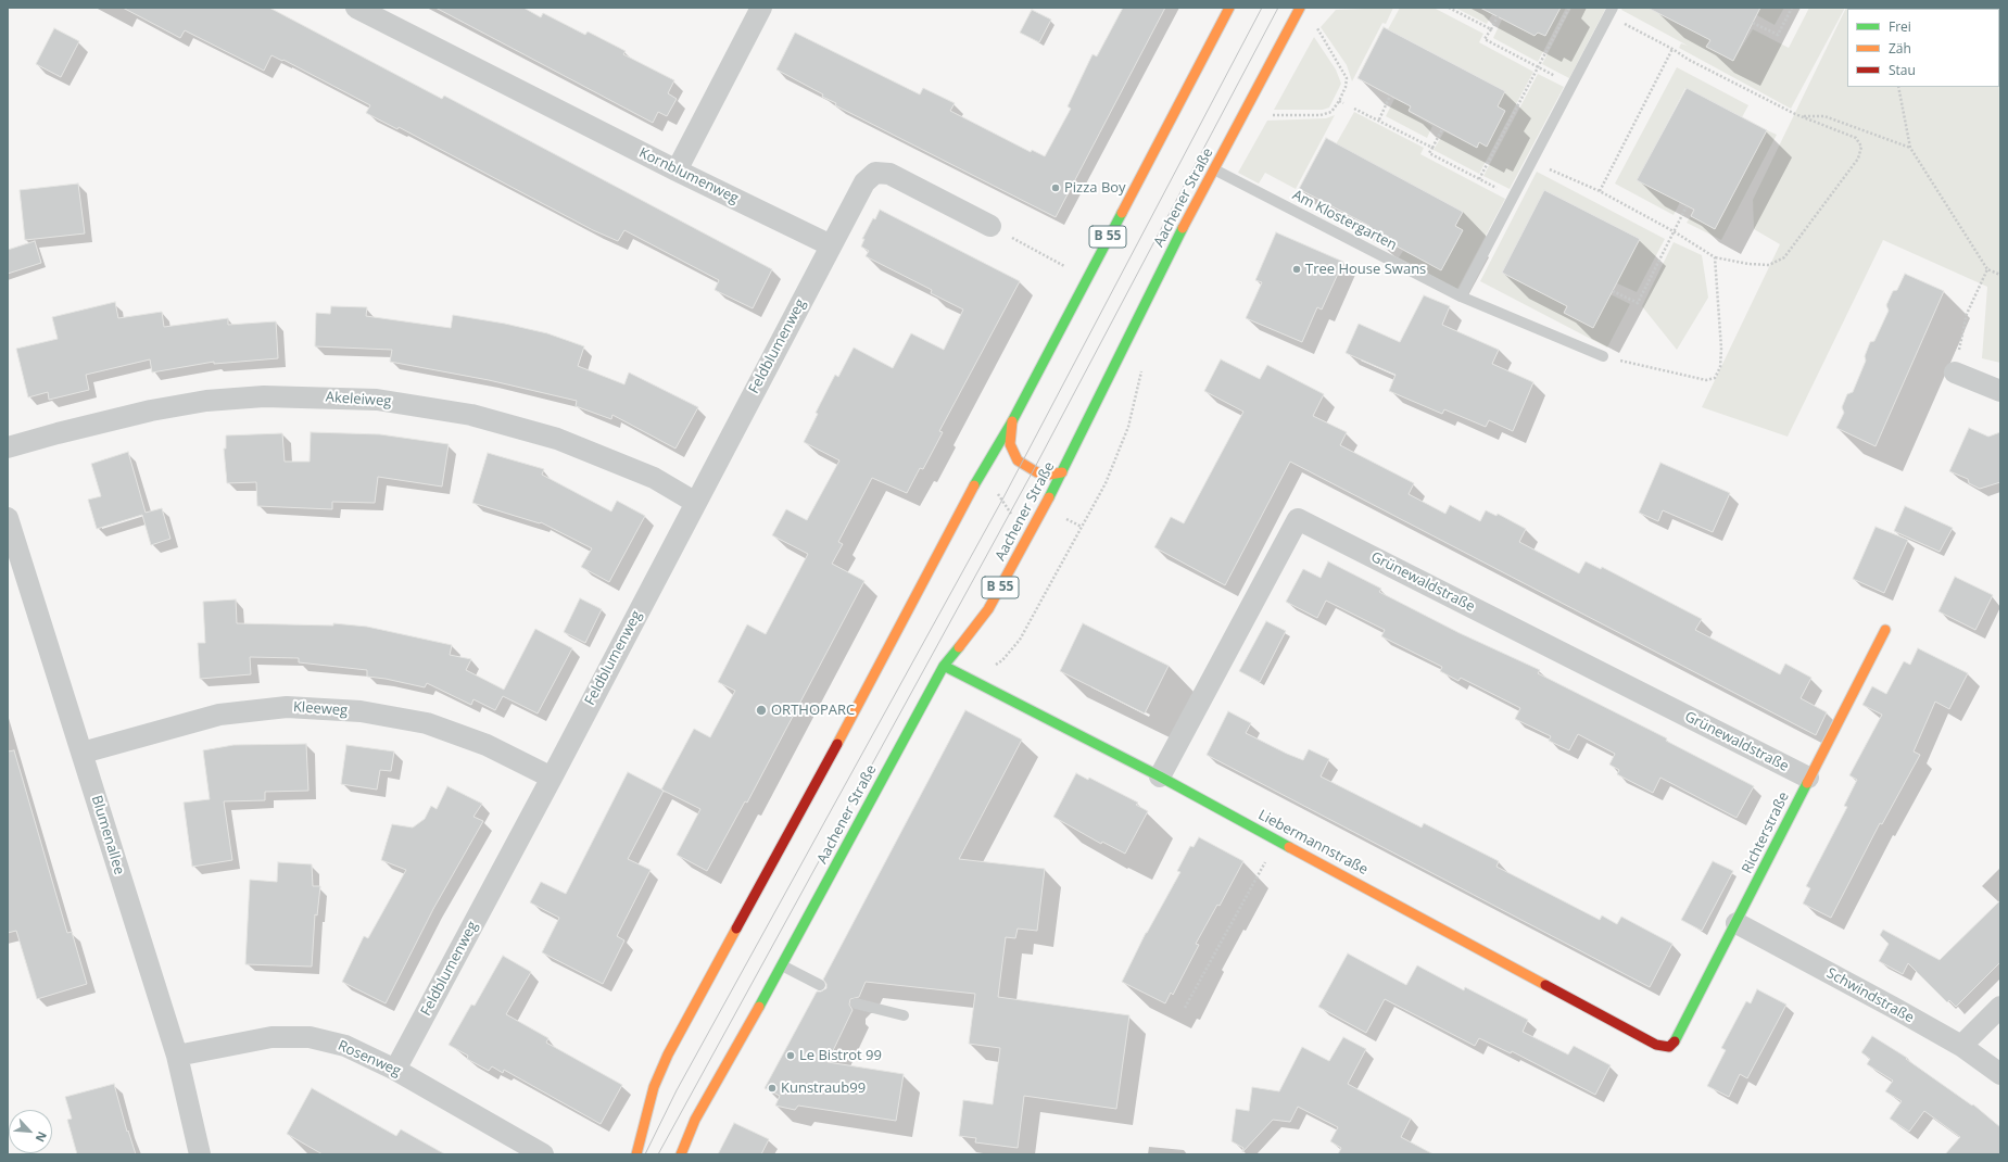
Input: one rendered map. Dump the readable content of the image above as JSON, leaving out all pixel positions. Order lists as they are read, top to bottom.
{
  "streets": {
    "main road": [
      "Aachener Straße",
      "B 55",
      "Richterstraße",
      "Liebermannstraße"
    ],
    "street": [
      "Kornblumenweg",
      "Feldblumenweg",
      "Akeleiweg",
      "Grünewaldstraße",
      "Kleeweg",
      "Blumenallee",
      "Schwindstraße",
      "Rosenweg"
    ],
    "lane": ["Am Klostergarten"]
  },
  "crossings": [
    ["Kornblumenweg", "Feldblumenweg"],
    ["Aachener Straße", "Am Klostergarten"],
    ["Aachener Straße", "Liebermannstraße"],
    ["Feldblumenweg", "Akeleiweg"],
    ["Feldblumenweg", "Kleeweg"],
    ["Feldblumenweg", "Rosenweg"],
    ["Grünewaldstraße", "Richterstraße"],
    ["Grünewaldstraße", "Liebermannstraße"],
    ["Kleeweg", "Blumenallee"],
    ["Richterstraße", "Liebermannstraße"],
    ["Richterstraße", "Schwindstraße"],
    ["Blumenallee", "Rosenweg"]
  ],
  "places": [
    "Pizza Boy",
    "Tree House Swans",
    "ORTHOPARC",
    "Le Bistrot 99",
    "Kunstraub99"
  ],
  "legend": ["Frei", "Zäh", "Stau"],
  "north": "bottom right"
}
